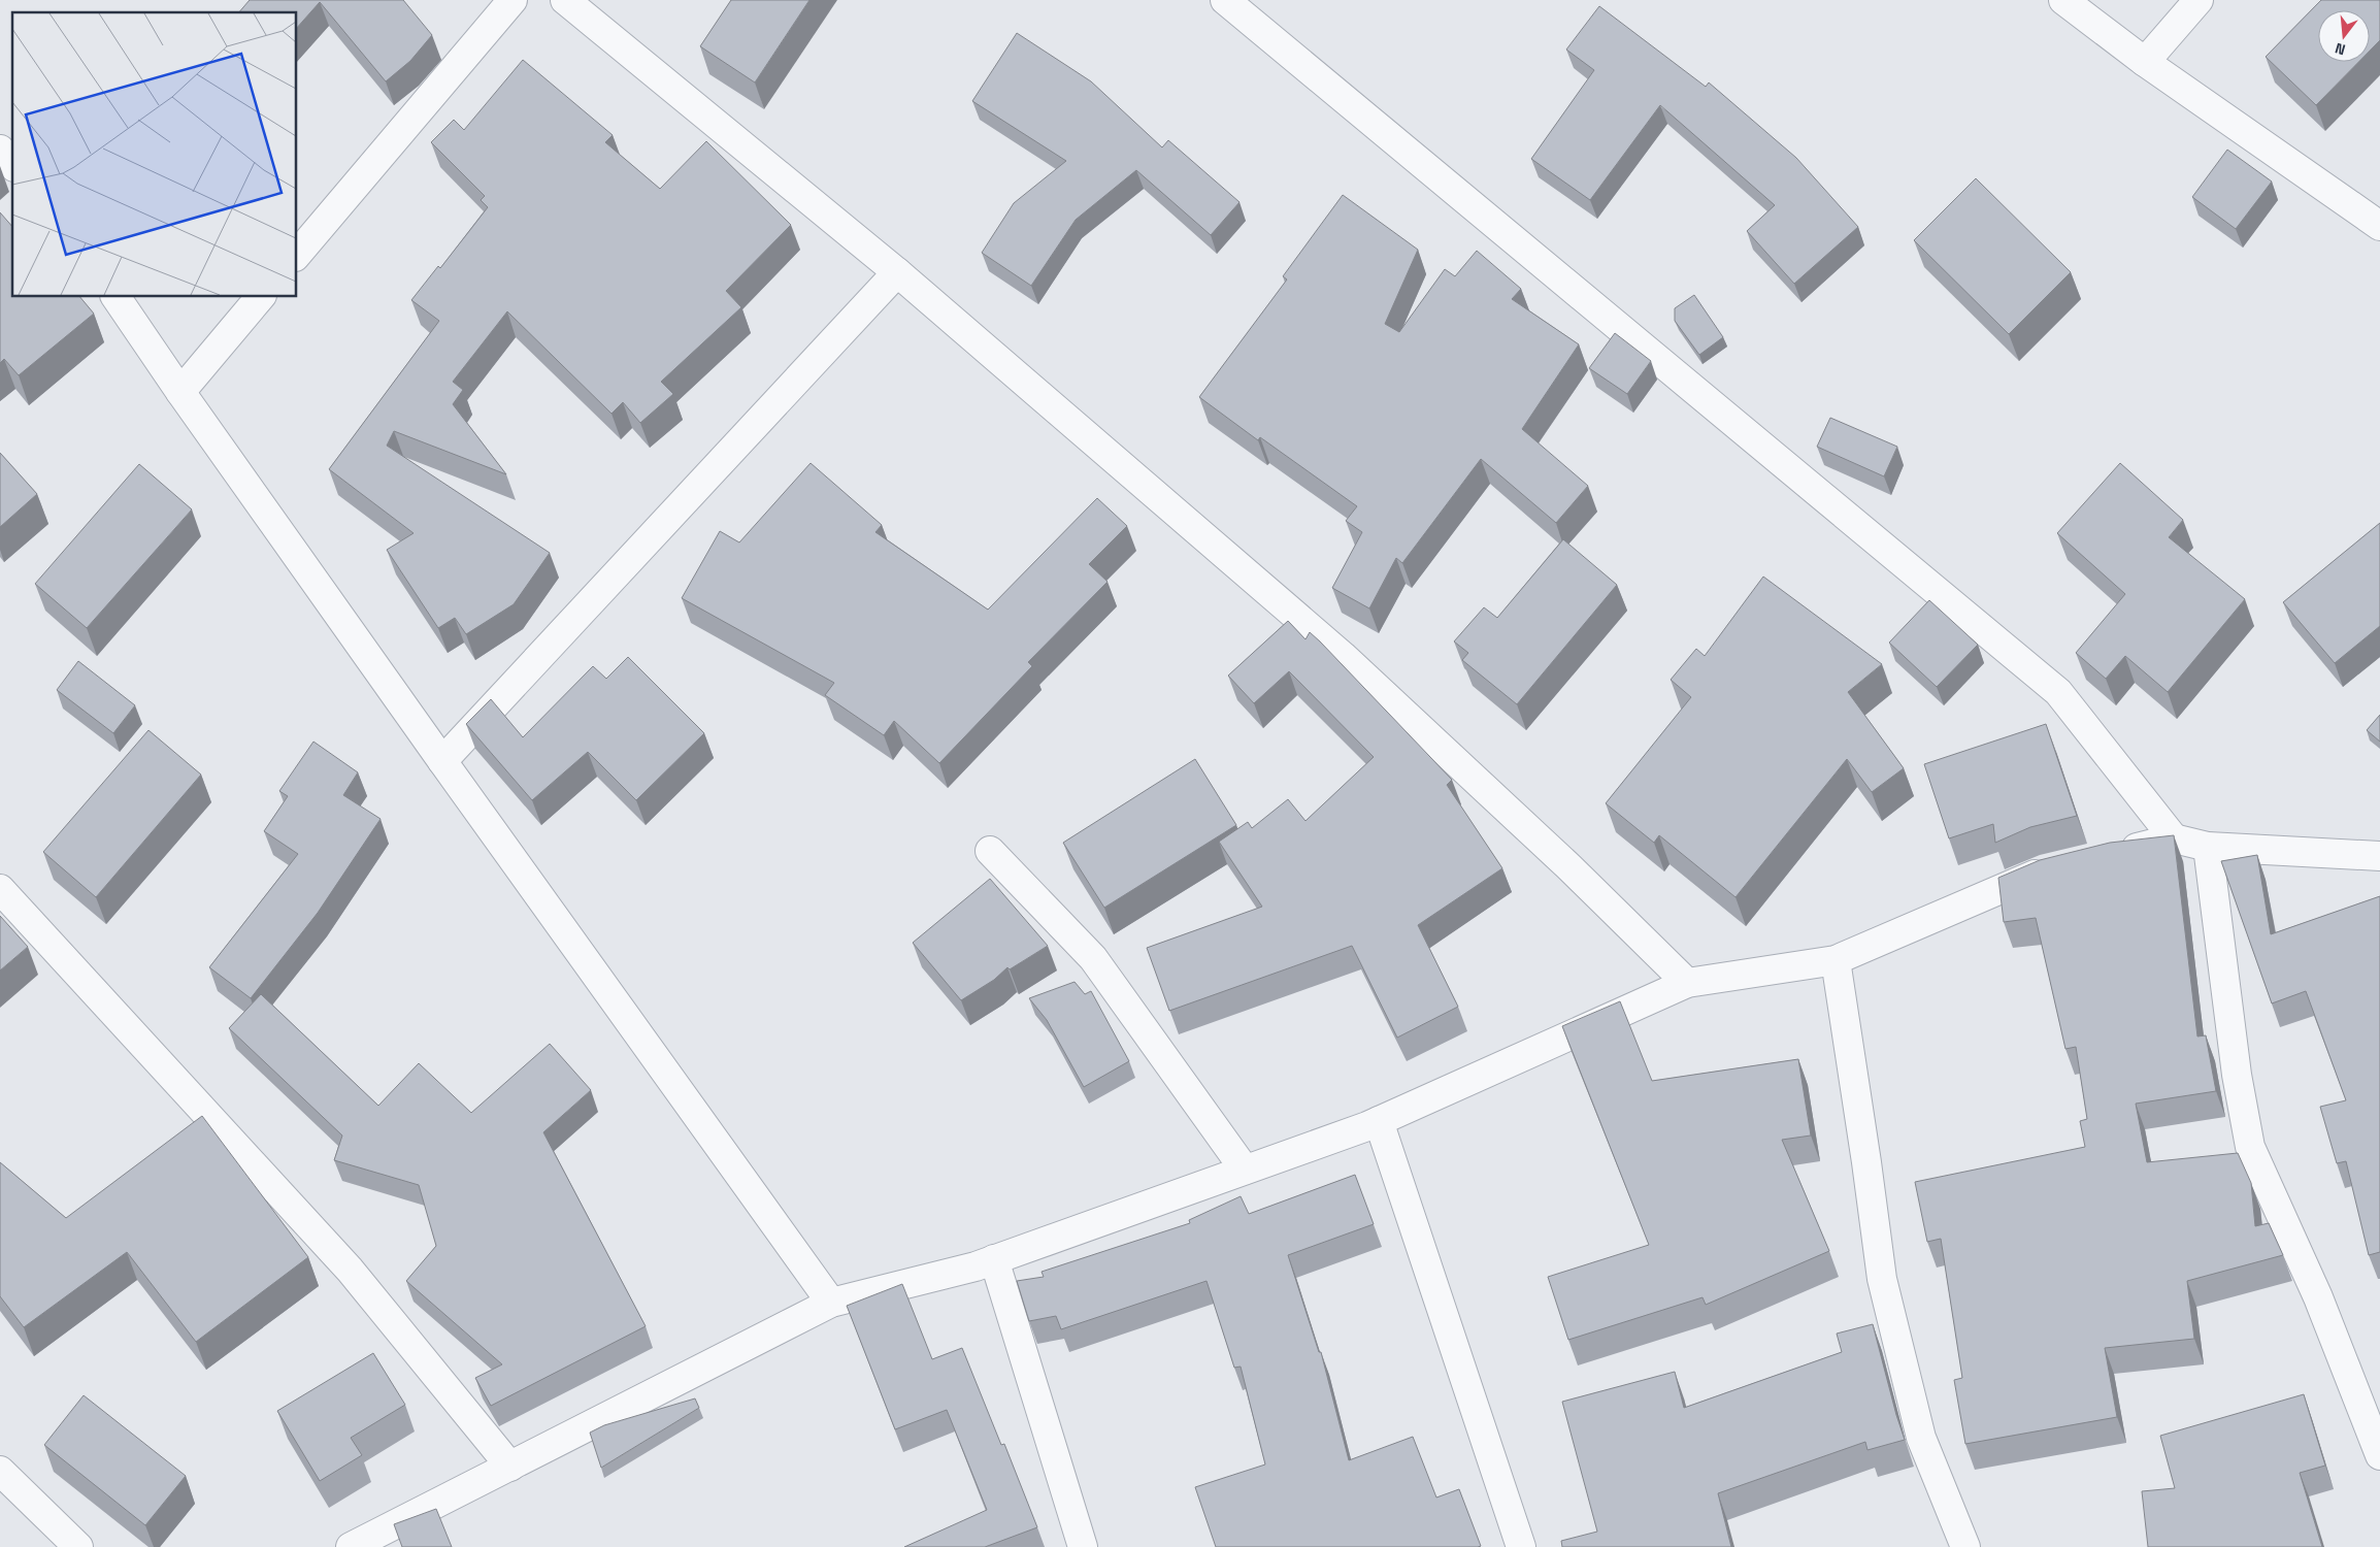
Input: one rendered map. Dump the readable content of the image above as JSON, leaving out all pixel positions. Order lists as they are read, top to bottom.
{
  "north": "bottom"
}
